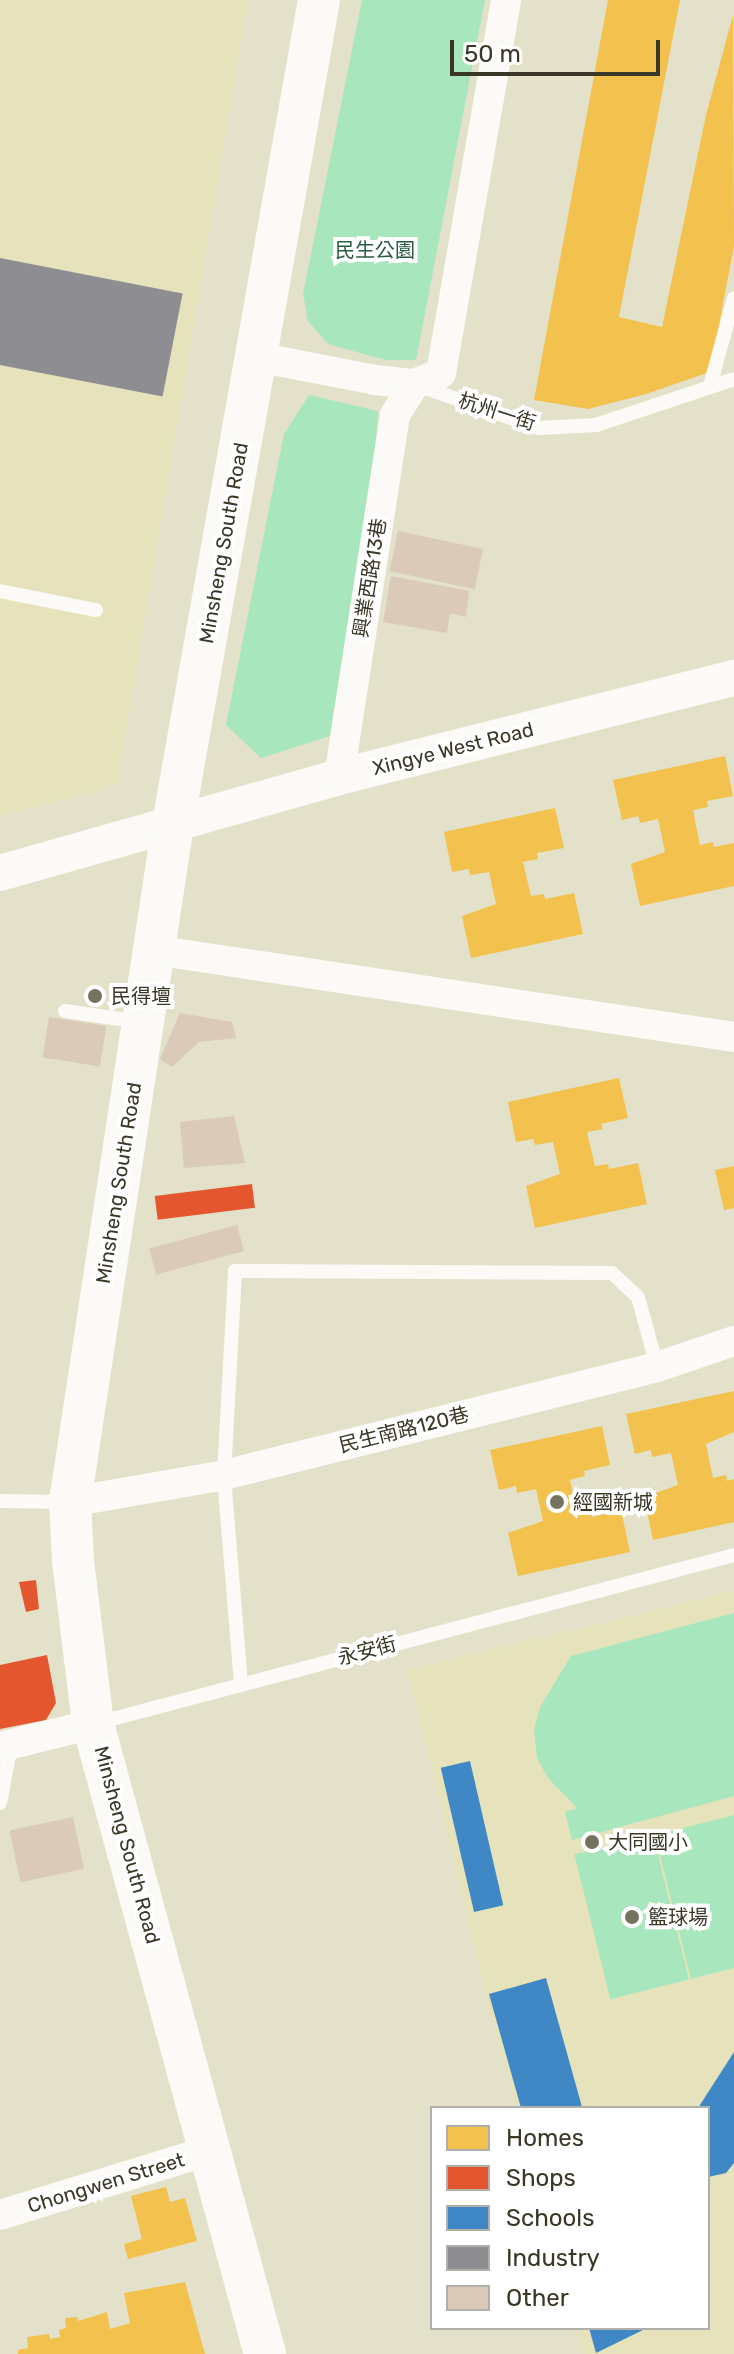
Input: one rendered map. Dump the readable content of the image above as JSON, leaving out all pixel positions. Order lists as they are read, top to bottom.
{
  "streets": {
    "main road": ["Minsheng South Road"],
    "street": [
      "杭州一街",
      "興業西路13巷",
      "Xingye West Road",
      "民生南路120巷",
      "永安街",
      "Chongwen Street"
    ]
  },
  "crossings": [
    ["杭州一街", "Minsheng South Road"],
    ["杭州一街", "興業西路13巷"],
    ["Minsheng South Road", "Xingye West Road"],
    ["Minsheng South Road", "民生南路120巷"],
    ["Minsheng South Road", "永安街"],
    ["Minsheng South Road", "Chongwen Street"],
    ["興業西路13巷", "Xingye West Road"]
  ],
  "parks": ["民生公園"],
  "places": [
    "民得壇",
    "經國新城",
    "大同國小",
    "籃球場"
  ],
  "legend": [
    "Homes",
    "Shops",
    "Schools",
    "Industry",
    "Other"
  ],
  "scale_bar": "50 m"
}
